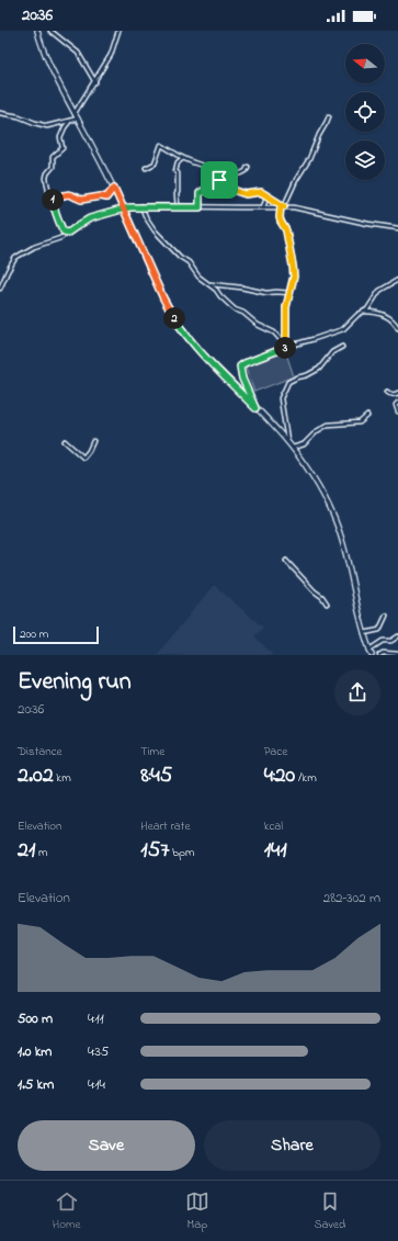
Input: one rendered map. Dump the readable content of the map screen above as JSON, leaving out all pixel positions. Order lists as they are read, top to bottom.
{
  "scale_bar": "200 m",
  "north": "left",
  "page": {
    "status": "20:36",
    "pins": ["1", "2", "3"],
    "scale": "200 m",
    "heading": ["Evening run", "20:36"],
    "stats": [
      ["Distance", "2.02 km"],
      ["Time", "8:45"],
      ["Pace", "4:20 /km"],
      ["Elevation", "21 m"],
      ["Heart rate", "157 bpm"],
      ["kcal", "141"]
    ],
    "chart": ["Elevation", "282–302 m"],
    "list": [
      {
        "name": "500 m",
        "note": "4:11"
      },
      {
        "name": "1.0 km",
        "note": "4:35"
      },
      {
        "name": "1.5 km",
        "note": "4:14"
      }
    ],
    "buttons": ["Save", "Share"],
    "tabs": ["Home", "Map", "Saved"]
  }
}
